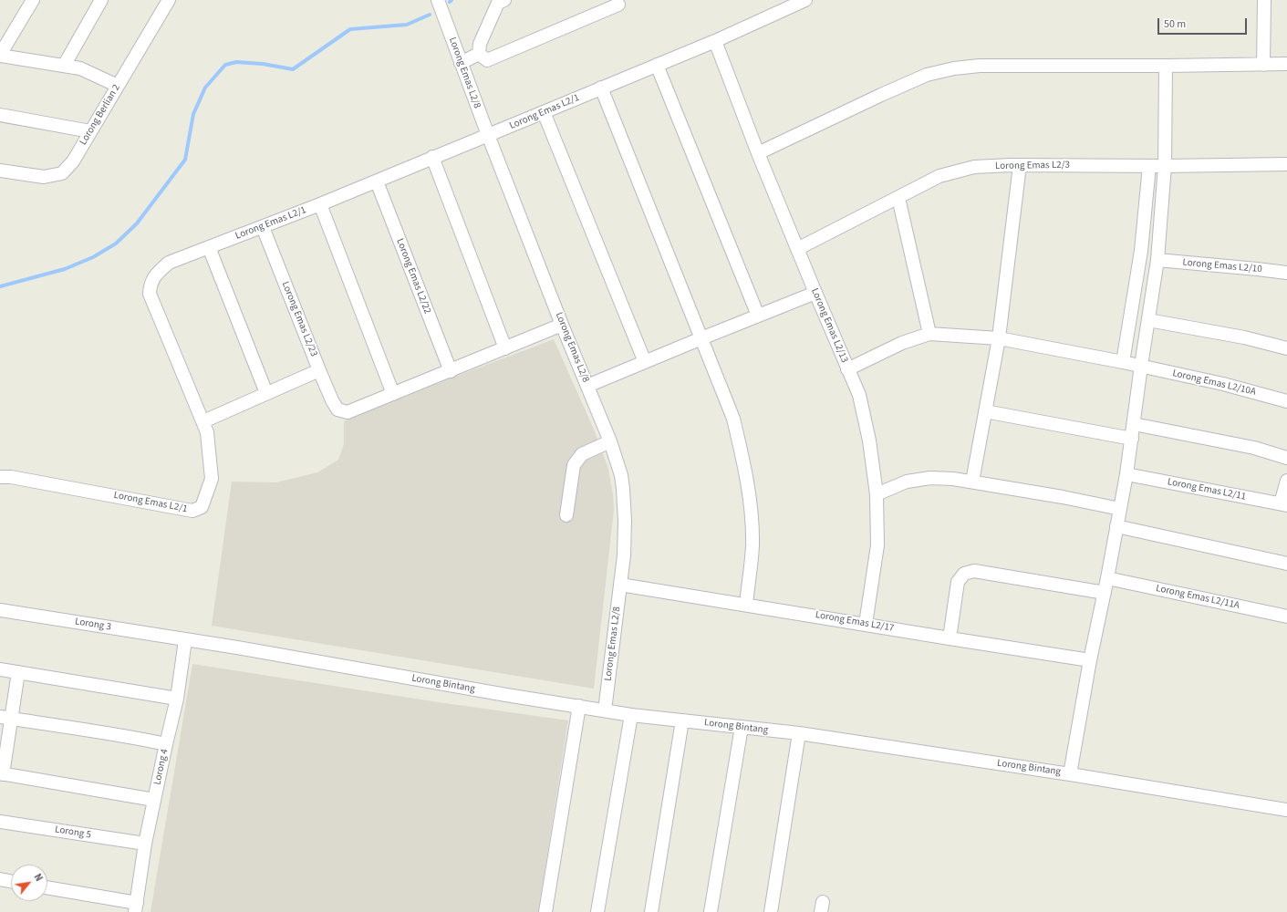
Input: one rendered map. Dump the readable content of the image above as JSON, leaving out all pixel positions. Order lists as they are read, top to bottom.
{
  "streets": {
    "street": [
      "Lorong Emas L2/8",
      "Lorong Emas L2/1",
      "Lorong Berlian 2",
      "Lorong Emas L2/3",
      "Lorong Emas L2/10",
      "Lorong Emas L2/22",
      "Lorong Emas L2/23",
      "Lorong Emas L2/13",
      "Lorong Emas L2/10A",
      "Lorong Emas L2/11",
      "Lorong Emas L2/11A",
      "Lorong Emas L2/17",
      "Lorong 3",
      "Lorong Bintang",
      "Lorong 4",
      "Lorong 5"
    ]
  },
  "crossings": [
    ["Lorong Emas L2/8", "Lorong Emas L2/1"],
    ["Lorong Emas L2/8", "Lorong Emas L2/17"],
    ["Lorong Emas L2/8", "Lorong Bintang"],
    ["Lorong Emas L2/1", "Lorong Emas L2/22"],
    ["Lorong Emas L2/1", "Lorong Emas L2/23"],
    ["Lorong Emas L2/1", "Lorong Emas L2/13"],
    ["Lorong Emas L2/3", "Lorong Emas L2/13"],
    ["Lorong Emas L2/13", "Lorong Emas L2/17"],
    ["Lorong 3", "Lorong Bintang"],
    ["Lorong 4", "Lorong 5"]
  ],
  "scale_bar": "50 m",
  "north": "top right"
}
